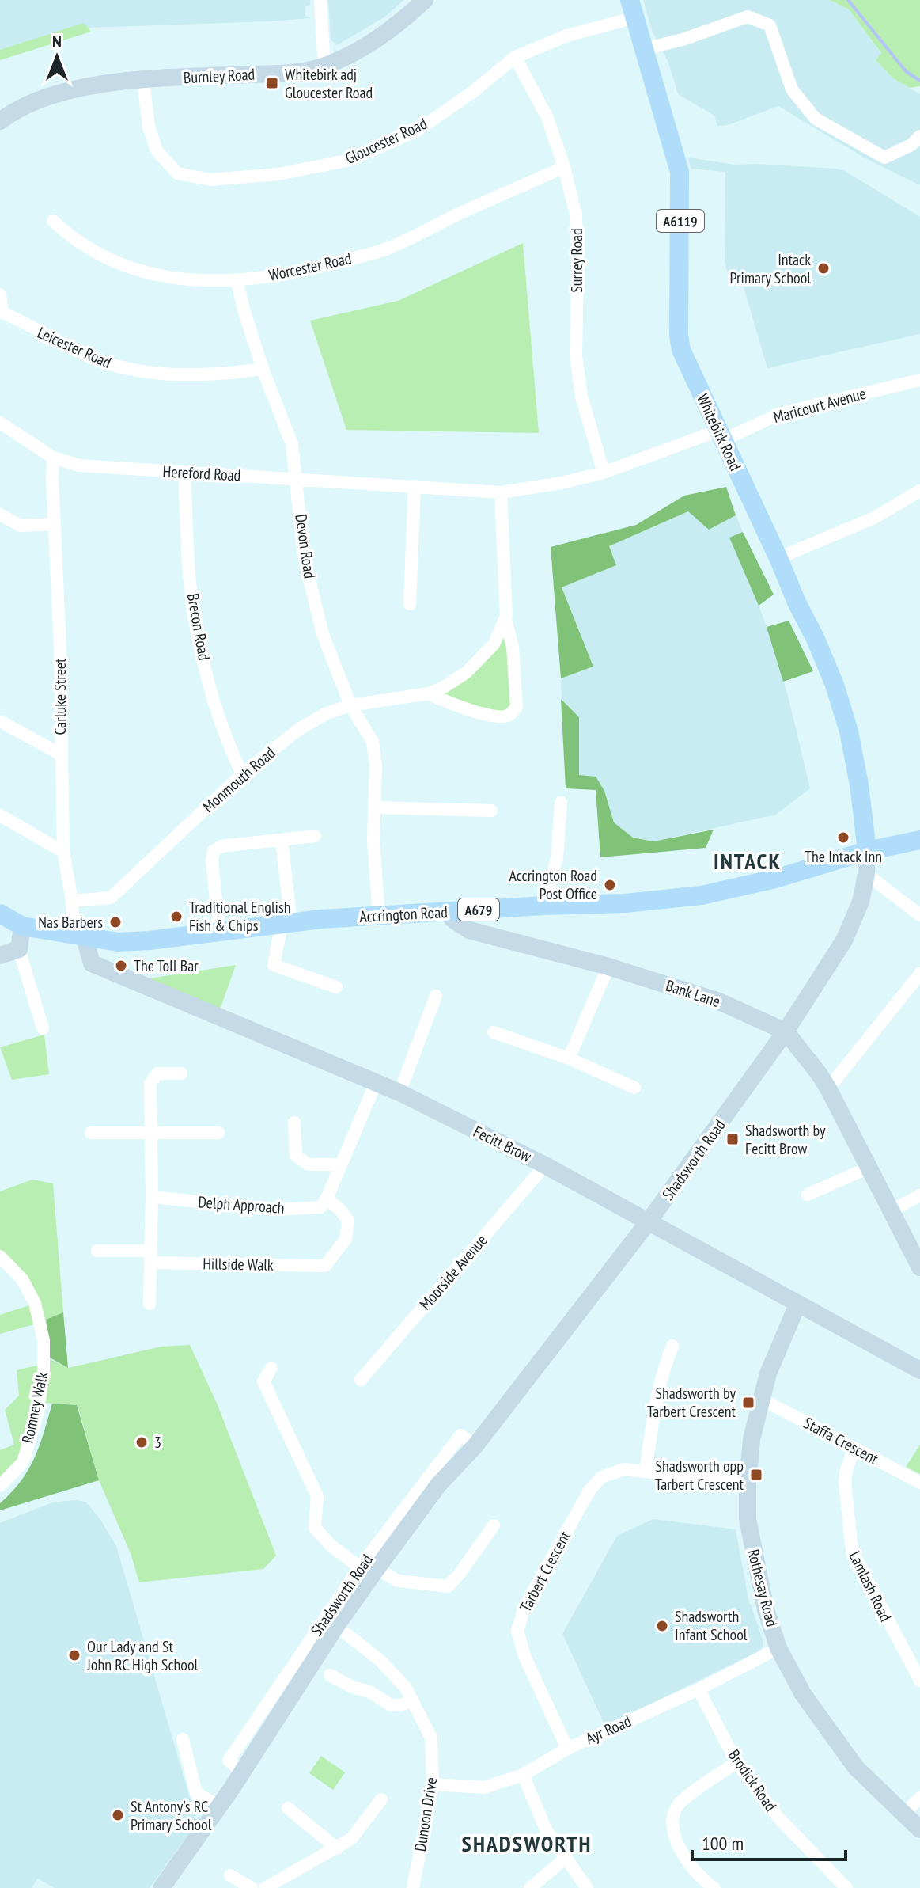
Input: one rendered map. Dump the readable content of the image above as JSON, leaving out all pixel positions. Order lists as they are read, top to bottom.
{
  "streets": {
    "main road": [
      "A6119",
      "Whitebirk Road",
      "A679",
      "Accrington Road"
    ],
    "street": [
      "Burnley Road",
      "Gloucester Road",
      "Surrey Road",
      "Worcester Road",
      "Leicester Road",
      "Maricourt Avenue",
      "Hereford Road",
      "Devon Road",
      "Brecon Road",
      "Carluke Street",
      "Monmouth Road",
      "Bank Lane",
      "Fecitt Brow",
      "Shadsworth Road",
      "Delph Approach",
      "Hillside Walk",
      "Moorside Avenue",
      "Romney Walk",
      "Staffa Crescent",
      "Tarbert Crescent",
      "Lamlash Road",
      "Rothesay Road",
      "Ayr Road",
      "Brodick Road",
      "Dunoon Drive"
    ]
  },
  "crossings": [
    ["Burnley Road", "Gloucester Road"],
    ["Gloucester Road", "Surrey Road"],
    ["Gloucester Road", "Whitebirk Road"],
    ["Surrey Road", "Worcester Road"],
    ["Surrey Road", "Hereford Road"],
    ["Worcester Road", "Devon Road"],
    ["Leicester Road", "Devon Road"],
    ["Maricourt Avenue", "Whitebirk Road"],
    ["Maricourt Avenue", "Hereford Road"],
    ["Whitebirk Road", "Hereford Road"],
    ["Whitebirk Road", "Accrington Road"],
    ["Whitebirk Road", "Shadsworth Road"],
    ["Hereford Road", "Devon Road"],
    ["Hereford Road", "Brecon Road"],
    ["Hereford Road", "Carluke Street"],
    ["Hereford Road", "Monmouth Road"],
    ["Devon Road", "Monmouth Road"],
    ["Devon Road", "Accrington Road"],
    ["Brecon Road", "Monmouth Road"],
    ["Carluke Street", "Monmouth Road"],
    ["Carluke Street", "Accrington Road"],
    ["Carluke Street", "Fecitt Brow"],
    ["Accrington Road", "Bank Lane"],
    ["Accrington Road", "Fecitt Brow"],
    ["Accrington Road", "Shadsworth Road"],
    ["Bank Lane", "Shadsworth Road"],
    ["Fecitt Brow", "Shadsworth Road"],
    ["Fecitt Brow", "Moorside Avenue"],
    ["Fecitt Brow", "Rothesay Road"],
    ["Shadsworth Road", "Dunoon Drive"],
    ["Delph Approach", "Hillside Walk"],
    ["Staffa Crescent", "Lamlash Road"],
    ["Staffa Crescent", "Rothesay Road"],
    ["Tarbert Crescent", "Rothesay Road"],
    ["Tarbert Crescent", "Ayr Road"],
    ["Rothesay Road", "Ayr Road"],
    ["Ayr Road", "Brodick Road"],
    ["Ayr Road", "Dunoon Drive"]
  ],
  "districts": ["INTACK", "SHADSWORTH"],
  "places": {
    "transit": [
      "Whitebirk adj Gloucester Road",
      "Shadsworth by Fecitt Brow",
      "Shadsworth by Tarbert Crescent",
      "Shadsworth opp Tarbert Crescent"
    ],
    "other": [
      "Intack Primary School",
      "The Intack Inn",
      "Accrington Road Post Office",
      "Traditional English Fish & Chips",
      "Nas Barbers",
      "The Toll Bar",
      "3",
      "Shadsworth Infant School",
      "Our Lady and St John RC High School",
      "St Antony's RC Primary School"
    ]
  },
  "scale_bar": "100 m",
  "north": "top"
}
